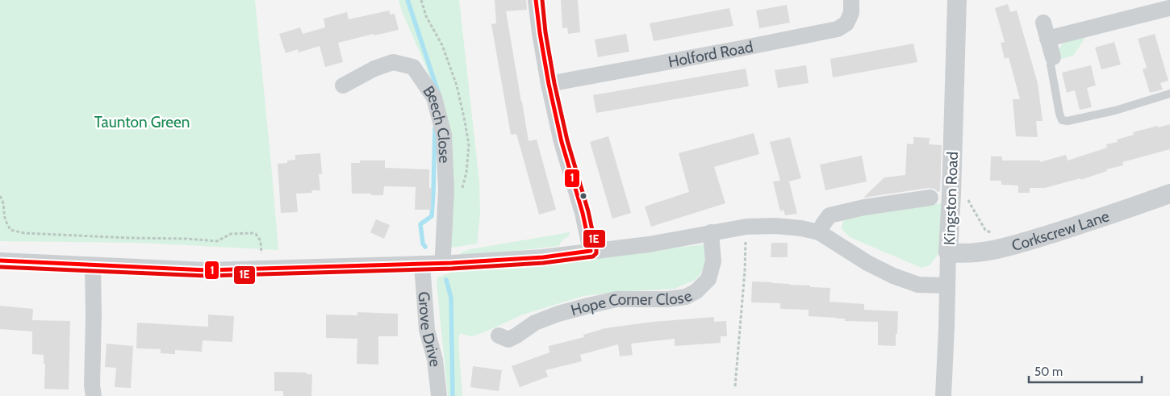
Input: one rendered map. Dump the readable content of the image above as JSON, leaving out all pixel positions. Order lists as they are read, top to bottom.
{
  "streets": {
    "street": [
      "Holford Road",
      "Beech Close",
      "Kingston Road",
      "Corkscrew Lane",
      "Hope Corner Close",
      "Grove Drive"
    ]
  },
  "crossings": [
    ["Kingston Road", "Corkscrew Lane"]
  ],
  "parks": ["Taunton Green"],
  "lines": ["transit line 1", "transit line 1E"],
  "scale_bar": "50 m"
}
